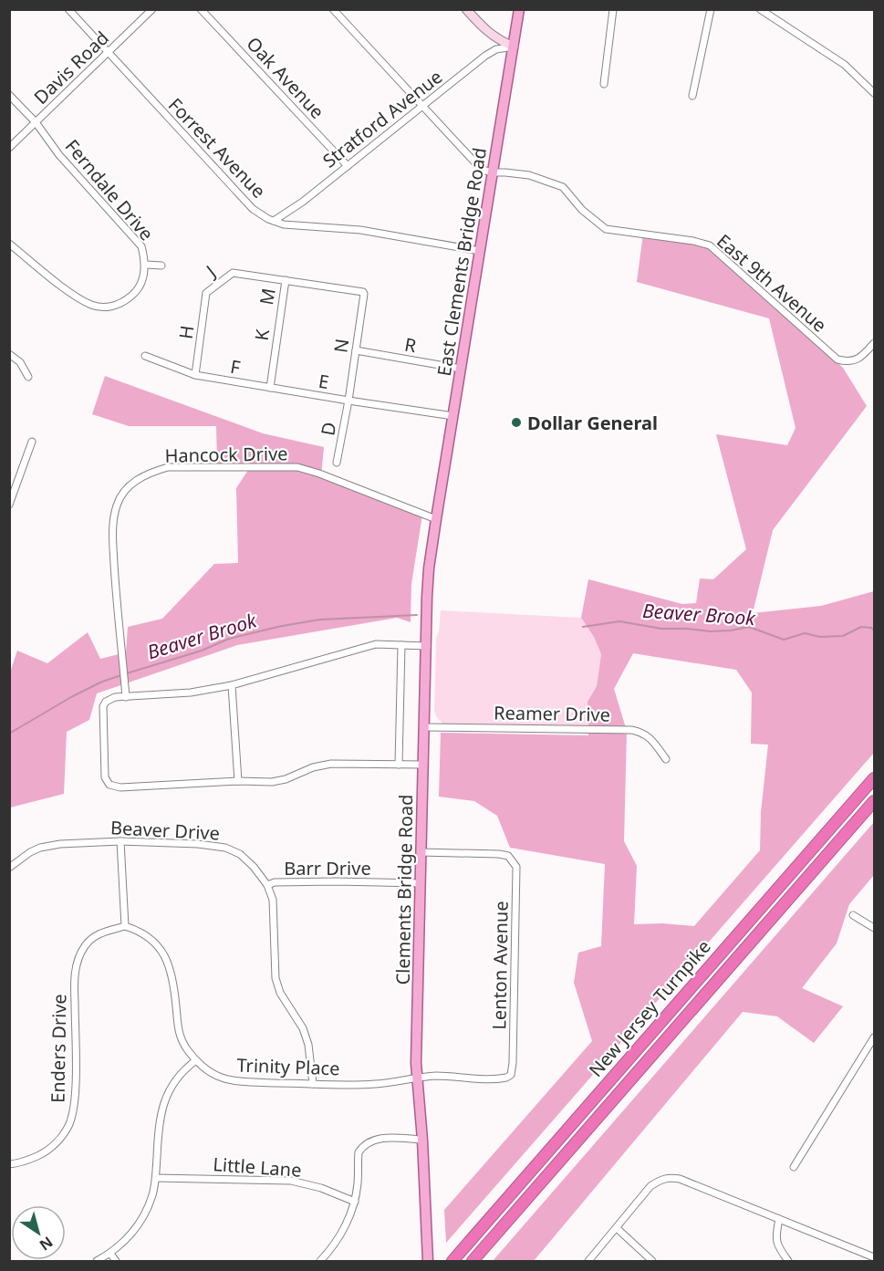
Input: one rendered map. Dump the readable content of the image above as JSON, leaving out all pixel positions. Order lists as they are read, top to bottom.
{
  "streets": {
    "highway": ["New Jersey Turnpike"],
    "main road": ["East Clements Bridge Road", "Clements Bridge Road"],
    "street": [
      "Davis Road",
      "Oak Avenue",
      "Stratford Avenue",
      "Forrest Avenue",
      "Ferndale Drive",
      "J",
      "East 9th Avenue",
      "M",
      "H",
      "K",
      "R",
      "N",
      "F",
      "E",
      "D",
      "Hancock Drive",
      "Reamer Drive",
      "Beaver Drive",
      "Barr Drive",
      "Lenton Avenue",
      "Enders Drive",
      "Trinity Place",
      "Little Lane"
    ]
  },
  "crossings": [
    ["Davis Road", "Forrest Avenue"],
    ["Davis Road", "Ferndale Drive"],
    ["Oak Avenue", "Stratford Avenue"],
    ["Stratford Avenue", "Forrest Avenue"],
    ["Stratford Avenue", "East Clements Bridge Road"],
    ["Forrest Avenue", "East Clements Bridge Road"],
    ["East Clements Bridge Road", "East 9th Avenue"],
    ["East Clements Bridge Road", "R"],
    ["East Clements Bridge Road", "Hancock Drive"],
    ["East Clements Bridge Road", "Clements Bridge Road"],
    ["J", "M"],
    ["J", "H"],
    ["J", "N"],
    ["M", "K"],
    ["M", "N"],
    ["H", "F"],
    ["K", "F"],
    ["R", "N"],
    ["N", "E"],
    ["N", "D"],
    ["F", "E"],
    ["E", "D"],
    ["Hancock Drive", "Clements Bridge Road"],
    ["Reamer Drive", "Clements Bridge Road"],
    ["Beaver Drive", "Barr Drive"],
    ["Beaver Drive", "Trinity Place"],
    ["Barr Drive", "Clements Bridge Road"],
    ["Clements Bridge Road", "Lenton Avenue"],
    ["Clements Bridge Road", "Trinity Place"],
    ["Lenton Avenue", "Trinity Place"],
    ["Enders Drive", "Trinity Place"]
  ],
  "water": ["Beaver Brook"],
  "places": ["Dollar General"],
  "north": "bottom right"
}
